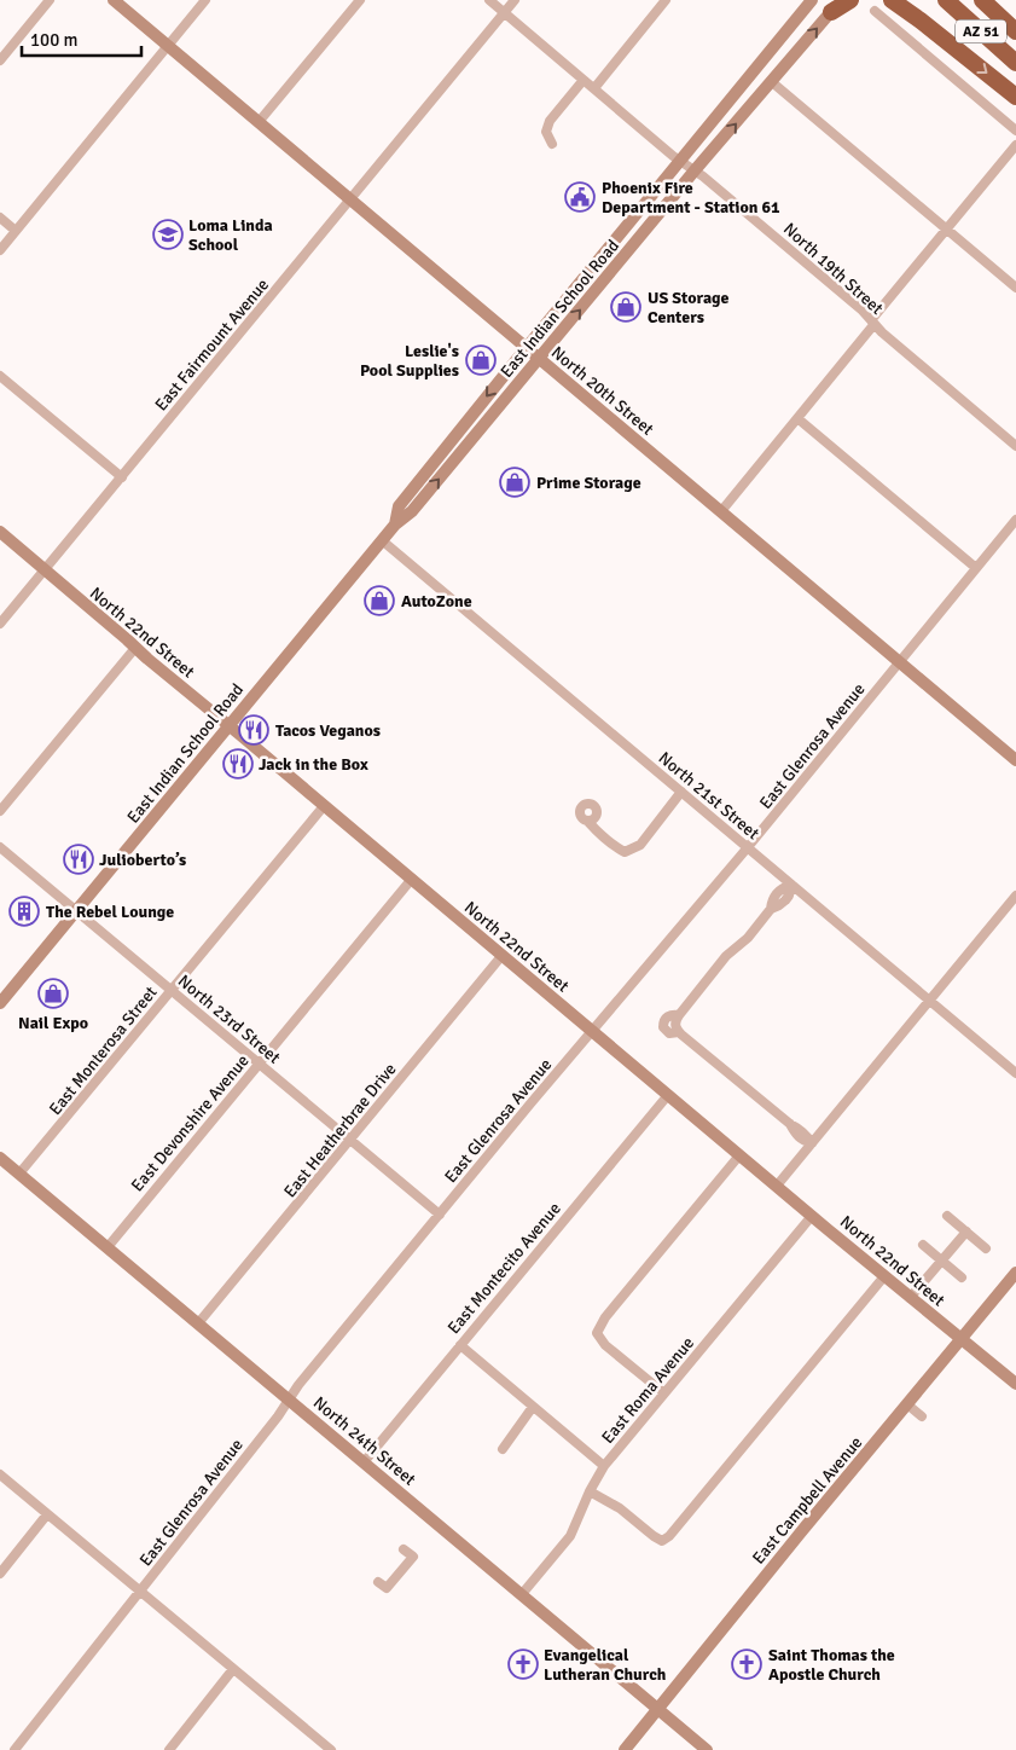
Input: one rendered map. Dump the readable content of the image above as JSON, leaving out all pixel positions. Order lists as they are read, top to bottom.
{
  "streets": {
    "highway": ["AZ 51"],
    "street": [
      "North 19th Street",
      "East Indian School Road",
      "East Fairmount Avenue",
      "North 20th Street",
      "North 22nd Street",
      "East Glenrosa Avenue",
      "North 21st Street",
      "North 23rd Street",
      "East Monterosa Street",
      "East Devonshire Avenue",
      "East Heatherbrae Drive",
      "East Montecito Avenue",
      "East Roma Avenue",
      "North 24th Street",
      "East Campbell Avenue"
    ]
  },
  "crossings": [
    ["North 19th Street", "East Indian School Road"],
    ["North 19th Street", "East Fairmount Avenue"],
    ["East Indian School Road", "North 20th Street"],
    ["East Indian School Road", "North 22nd Street"],
    ["East Indian School Road", "North 21st Street"],
    ["East Indian School Road", "North 23rd Street"],
    ["East Fairmount Avenue", "North 20th Street"],
    ["East Fairmount Avenue", "North 22nd Street"],
    ["North 20th Street", "East Glenrosa Avenue"],
    ["North 22nd Street", "East Glenrosa Avenue"],
    ["North 22nd Street", "East Monterosa Street"],
    ["North 22nd Street", "East Devonshire Avenue"],
    ["North 22nd Street", "East Heatherbrae Drive"],
    ["North 22nd Street", "East Montecito Avenue"],
    ["North 22nd Street", "East Roma Avenue"],
    ["North 22nd Street", "East Campbell Avenue"],
    ["East Glenrosa Avenue", "North 21st Street"],
    ["East Glenrosa Avenue", "North 23rd Street"],
    ["East Glenrosa Avenue", "North 24th Street"],
    ["North 23rd Street", "East Monterosa Street"],
    ["North 23rd Street", "East Devonshire Avenue"],
    ["North 23rd Street", "East Heatherbrae Drive"],
    ["East Monterosa Street", "North 24th Street"],
    ["East Devonshire Avenue", "North 24th Street"],
    ["East Heatherbrae Drive", "North 24th Street"],
    ["East Montecito Avenue", "North 24th Street"],
    ["East Roma Avenue", "North 24th Street"],
    ["North 24th Street", "East Campbell Avenue"]
  ],
  "places": {
    "public building": ["Phoenix Fire Department - Station 61"],
    "school or university": ["Loma Linda School"],
    "shop": [
      "US Storage Centers",
      "Leslie's Pool Supplies",
      "Prime Storage",
      "AutoZone",
      "Nail Expo"
    ],
    "restaurant": ["Tacos Veganos", "Jack in the Box", "Julioberto’s"],
    "building": ["The Rebel Lounge"],
    "church": ["Evangelical Lutheran Church", "Saint Thomas the Apostle Church"]
  },
  "scale_bar": "100 m"
}
